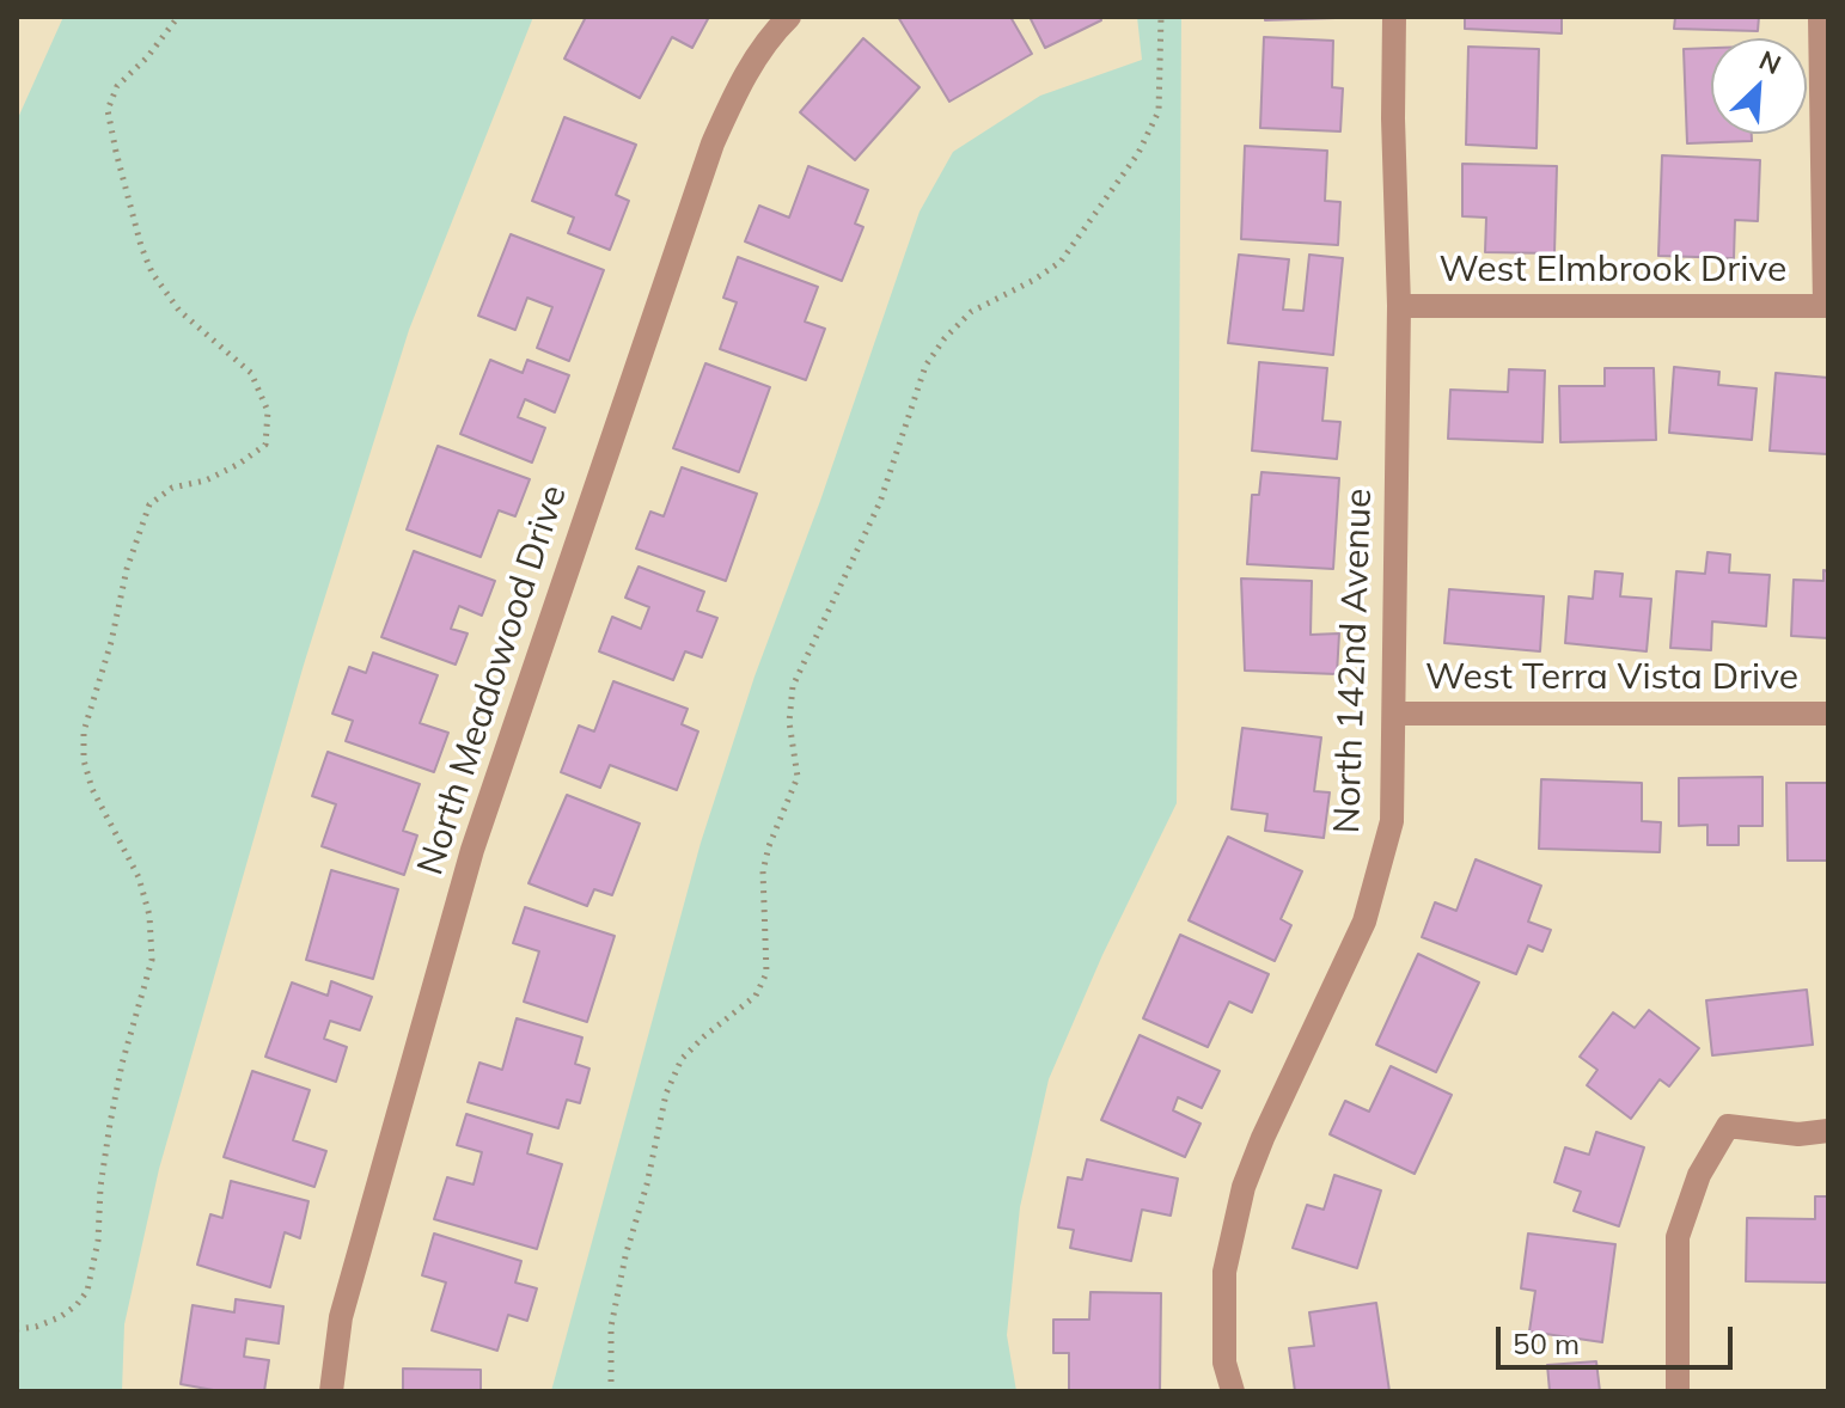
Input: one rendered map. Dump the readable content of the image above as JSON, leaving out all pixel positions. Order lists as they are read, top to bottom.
{
  "streets": {
    "street": [
      "West Elmbrook Drive",
      "North 142nd Avenue",
      "West Terra Vista Drive",
      "North Meadowood Drive"
    ]
  },
  "crossings": [
    ["West Elmbrook Drive", "North 142nd Avenue"],
    ["North 142nd Avenue", "West Terra Vista Drive"]
  ],
  "scale_bar": "50 m",
  "north": "top right"
}
